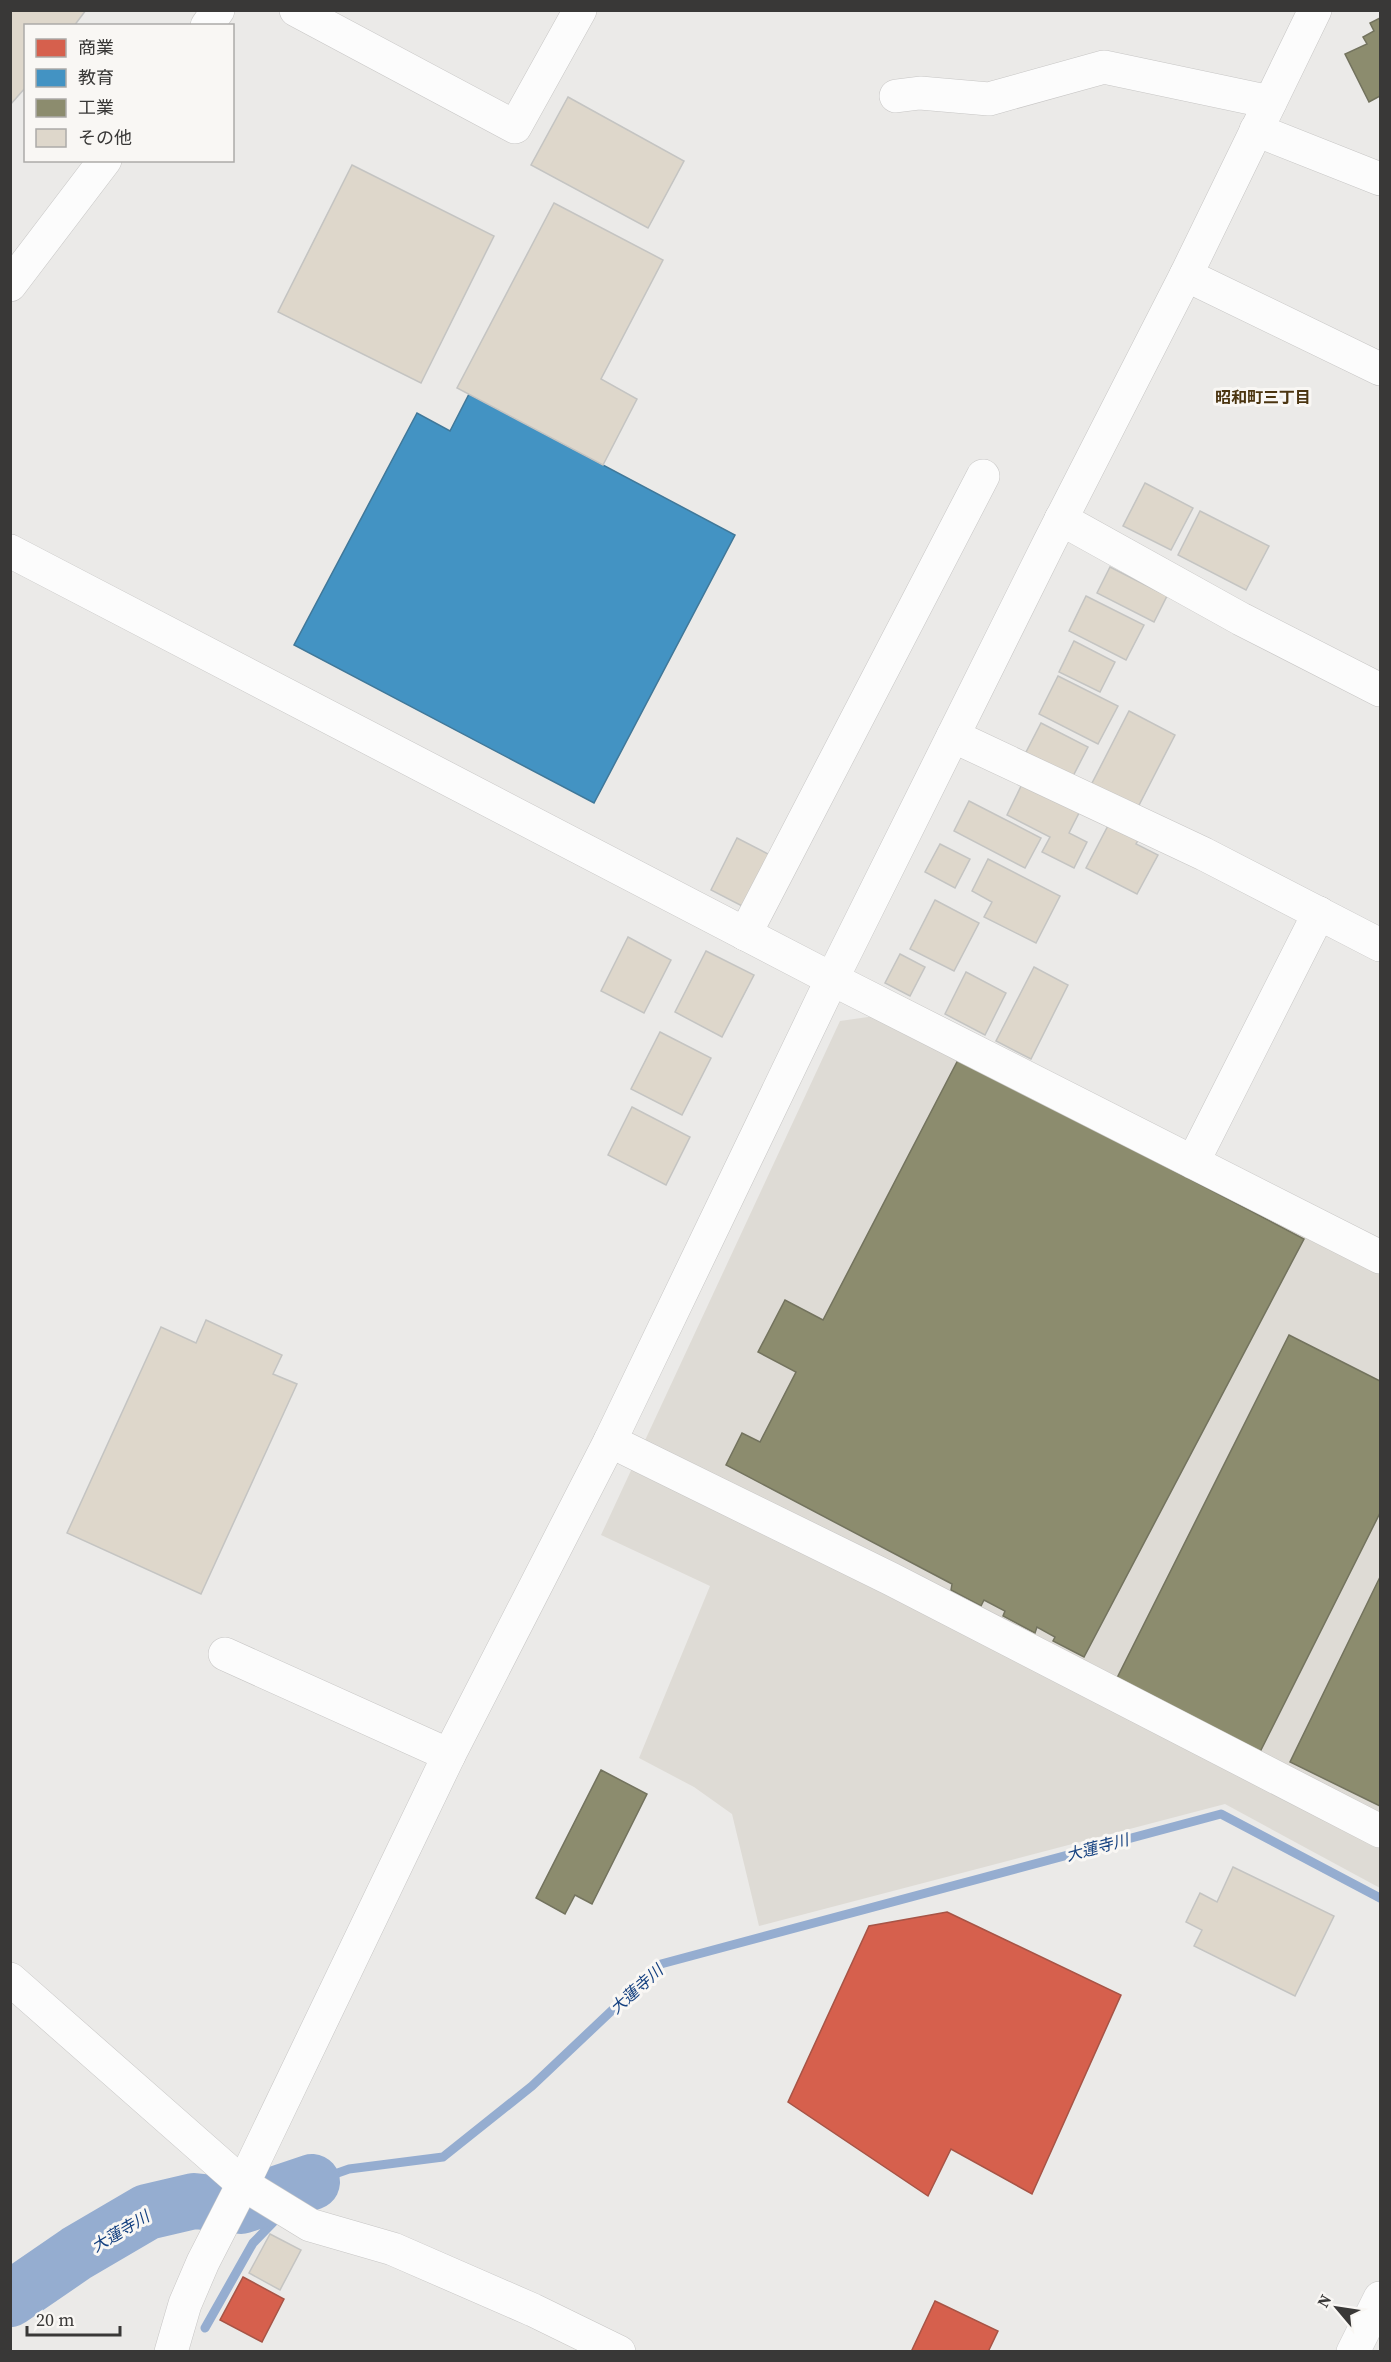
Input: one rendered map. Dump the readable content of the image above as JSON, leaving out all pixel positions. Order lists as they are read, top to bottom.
{
  "districts": ["昭和町三丁目"],
  "water": ["大蓮寺川"],
  "legend": [
    "商業",
    "教育",
    "工業",
    "その他"
  ],
  "scale_bar": "20 m",
  "north": "top left"
}
